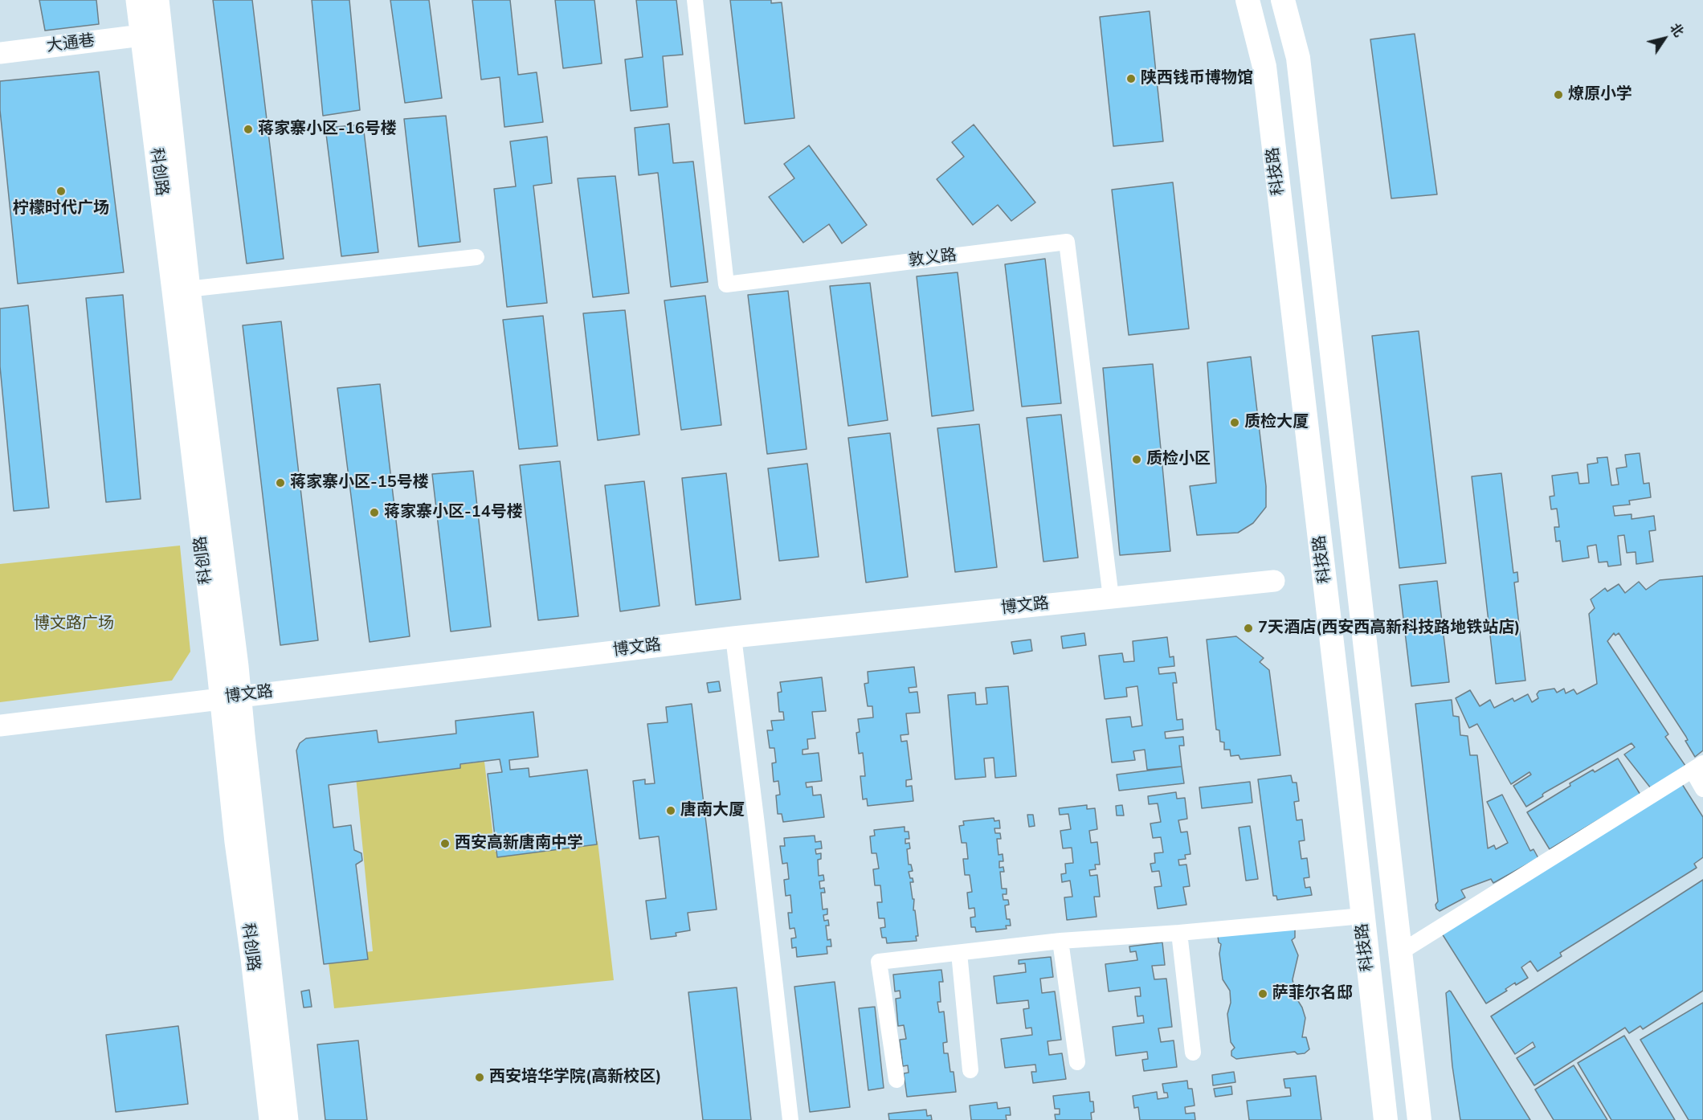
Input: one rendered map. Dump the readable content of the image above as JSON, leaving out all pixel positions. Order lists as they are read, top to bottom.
{
  "streets": {
    "main road": ["科技路"],
    "street": [
      "大通巷",
      "科创路",
      "敦义路",
      "博文路"
    ]
  },
  "crossings": [
    ["大通巷", "科创路"],
    ["科创路", "博文路"],
    ["敦义路", "博文路"]
  ],
  "parks": ["博文路广场"],
  "places": [
    "陕西钱币博物馆",
    "燎原小学",
    "蒋家寨小区-16号楼",
    "柠檬时代广场",
    "质检大厦",
    "质检小区",
    "蒋家寨小区-15号楼",
    "蒋家寨小区-14号楼",
    "7天酒店(西安西高新科技路地铁站店)",
    "唐南大厦",
    "西安高新唐南中学",
    "萨菲尔名邸",
    "西安培华学院(高新校区)"
  ],
  "north": "top right"
}
